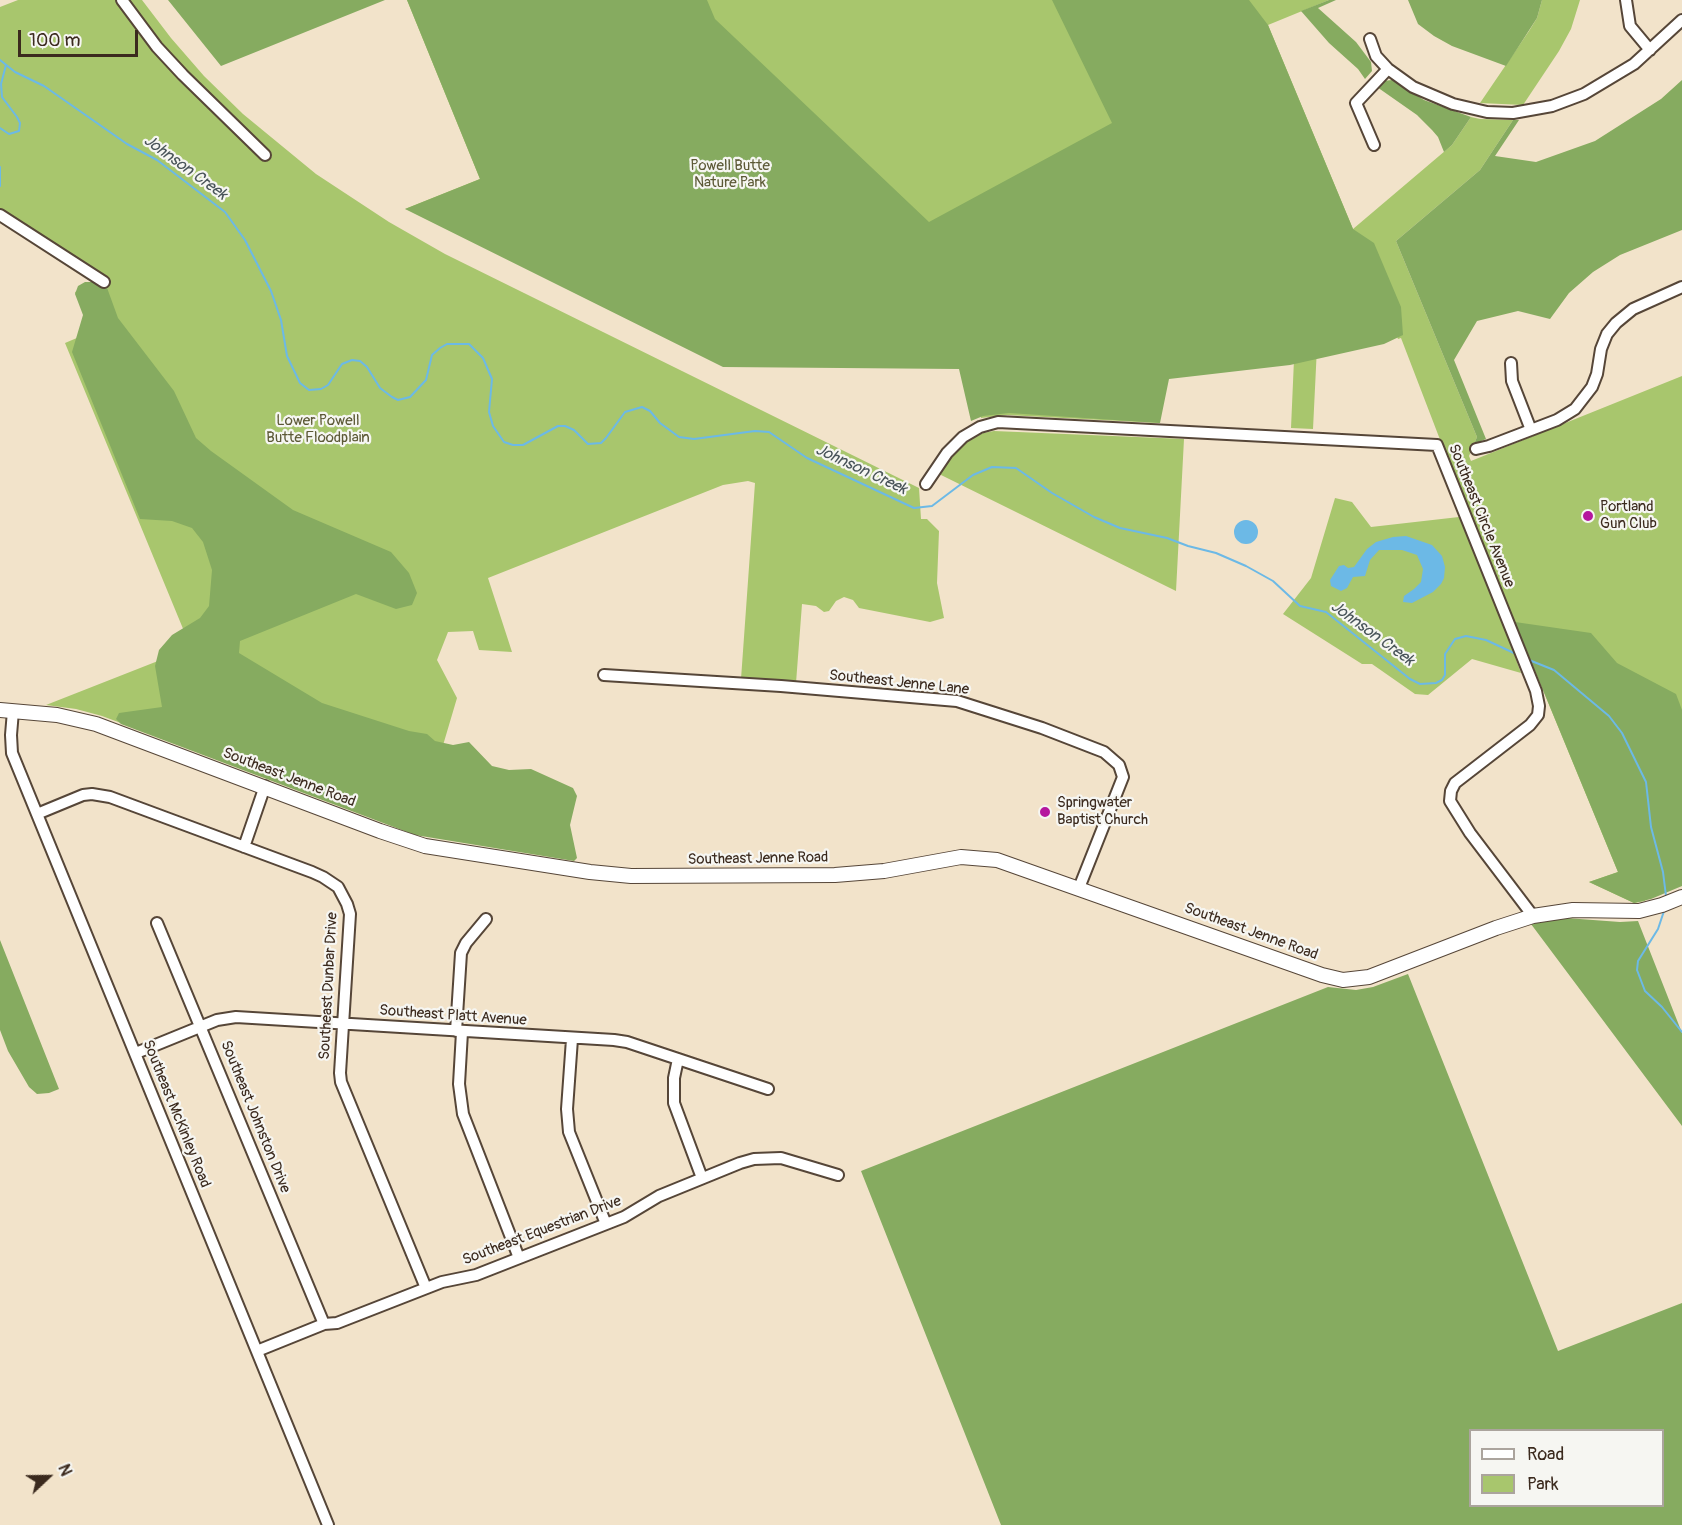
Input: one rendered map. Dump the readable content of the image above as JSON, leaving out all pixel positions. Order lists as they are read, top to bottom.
{
  "streets": {
    "main road": ["Southeast Jenne Road"],
    "street": [
      "Southeast Circle Avenue",
      "Southeast Jenne Lane",
      "Southeast Dunbar Drive",
      "Southeast Platt Avenue",
      "Southeast McKinley Road",
      "Southeast Johnston Drive",
      "Southeast Equestrian Drive"
    ]
  },
  "crossings": [
    ["Southeast Circle Avenue", "Southeast Jenne Road"],
    ["Southeast Jenne Lane", "Southeast Jenne Road"],
    ["Southeast Jenne Road", "Southeast McKinley Road"],
    ["Southeast Dunbar Drive", "Southeast Platt Avenue"],
    ["Southeast Dunbar Drive", "Southeast McKinley Road"],
    ["Southeast Dunbar Drive", "Southeast Equestrian Drive"],
    ["Southeast Platt Avenue", "Southeast McKinley Road"],
    ["Southeast Platt Avenue", "Southeast Johnston Drive"],
    ["Southeast McKinley Road", "Southeast Equestrian Drive"],
    ["Southeast Johnston Drive", "Southeast Equestrian Drive"]
  ],
  "water": ["Johnson Creek"],
  "parks": ["Powell Butte Nature Park", "Lower Powell Butte Floodplain"],
  "places": ["Portland Gun Club", "Springwater Baptist Church"],
  "legend": ["Road", "Park"],
  "scale_bar": "100 m",
  "north": "right"
}
